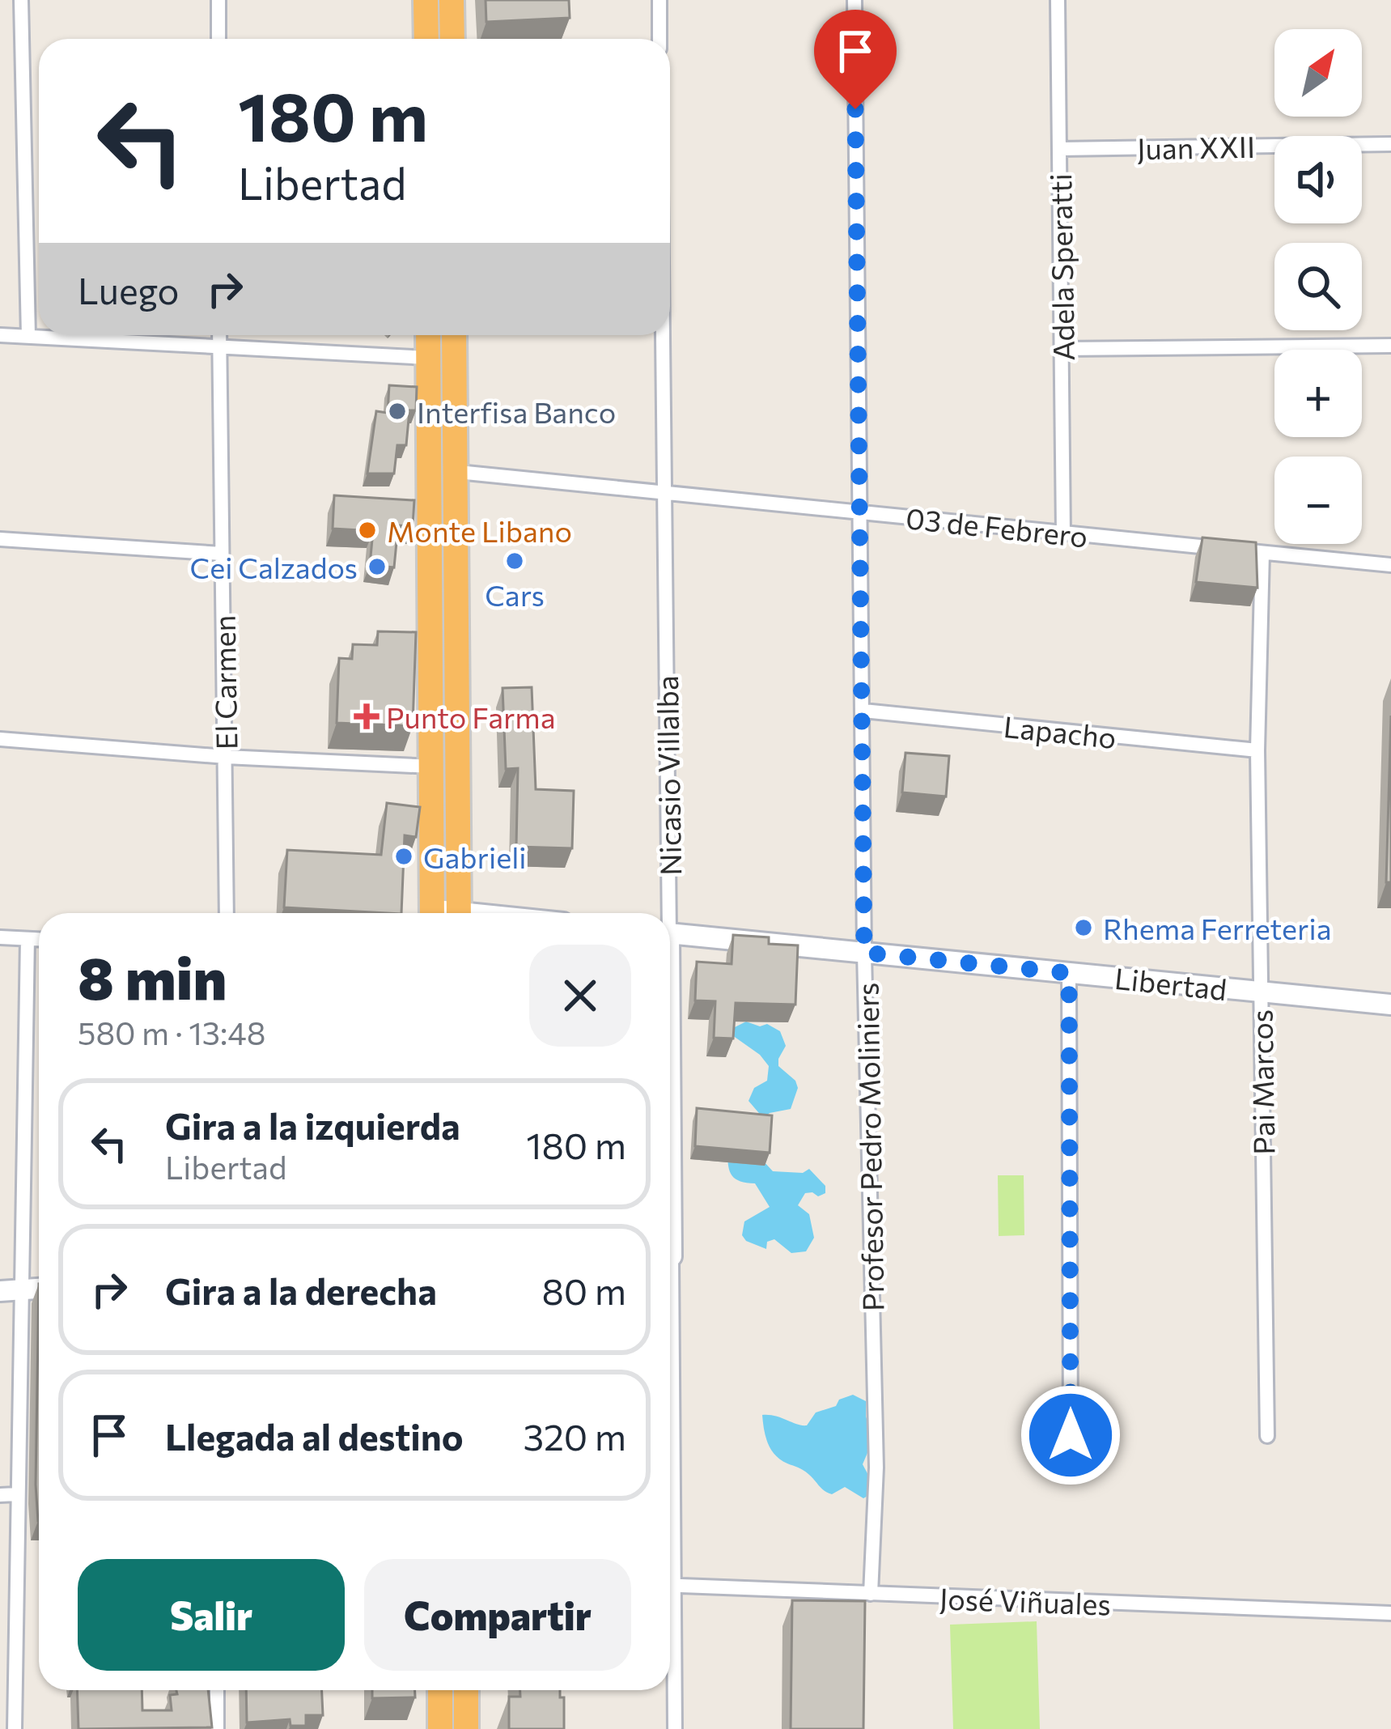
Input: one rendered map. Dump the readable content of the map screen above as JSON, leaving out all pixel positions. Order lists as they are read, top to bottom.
{
  "streets": {
    "main road": ["Libertad"],
    "street": [
      "Juan XXII",
      "Adela Speratti",
      "03 de Febrero",
      "El Carmen",
      "Lapacho",
      "Nicasio Villalba",
      "Pai Marcos",
      "Profesor Pedro Moliniers",
      "José Viñuales"
    ]
  },
  "crossings": [
    ["Juan XXII", "Adela Speratti"],
    ["Adela Speratti", "03 de Febrero"],
    ["03 de Febrero", "Nicasio Villalba"],
    ["03 de Febrero", "Pai Marcos"],
    ["03 de Febrero", "Profesor Pedro Moliniers"],
    ["Lapacho", "Pai Marcos"],
    ["Lapacho", "Profesor Pedro Moliniers"],
    ["Libertad", "Pai Marcos"],
    ["Libertad", "Profesor Pedro Moliniers"],
    ["Profesor Pedro Moliniers", "José Viñuales"]
  ],
  "places": {
    "other": [
      "Interfisa Banco",
      "Monte Libano",
      "Cars",
      "Cei Calzados",
      "Gabrieli",
      "Rhema Ferreteria"
    ],
    "health": ["Punto Farma"]
  },
  "north": "top right",
  "page": {
    "map_buttons": ["+", "−"],
    "turn": ["180 m", "Libertad"],
    "then": "Luego",
    "heading": ["8 min", "580 m · 13:48"],
    "list": [
      {
        "name": "Gira a la izquierda",
        "note": "Libertad",
        "value": "180 m"
      },
      {
        "name": "Gira a la derecha",
        "value": "80 m"
      },
      {
        "name": "Llegada al destino",
        "value": "320 m"
      }
    ],
    "buttons": ["Salir", "Compartir"]
  }
}
